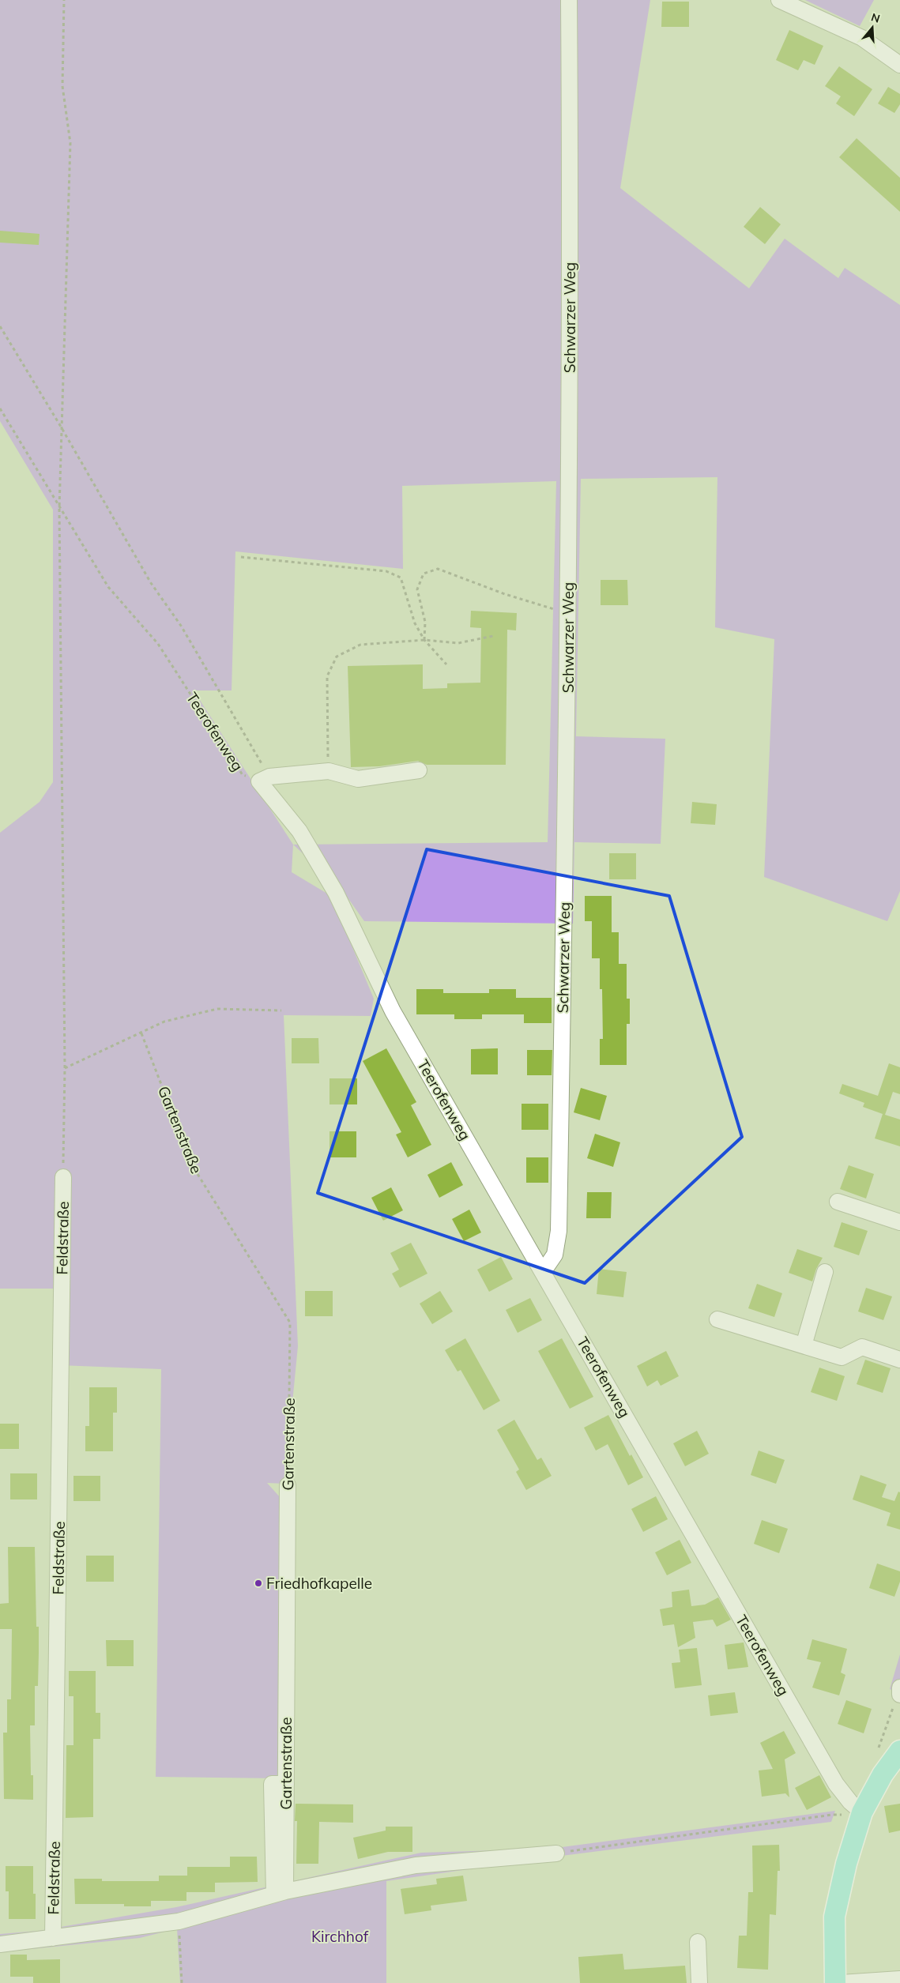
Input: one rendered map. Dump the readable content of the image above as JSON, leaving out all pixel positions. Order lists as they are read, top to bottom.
{
  "streets": {
    "street": [
      "Schwarzer Weg",
      "Teerofenweg",
      "Gartenstraße",
      "Feldstraße"
    ]
  },
  "crossings": [
    ["Schwarzer Weg", "Teerofenweg"]
  ],
  "parks": ["Kirchhof"],
  "places": ["Friedhofkapelle"],
  "north": "top"
}
